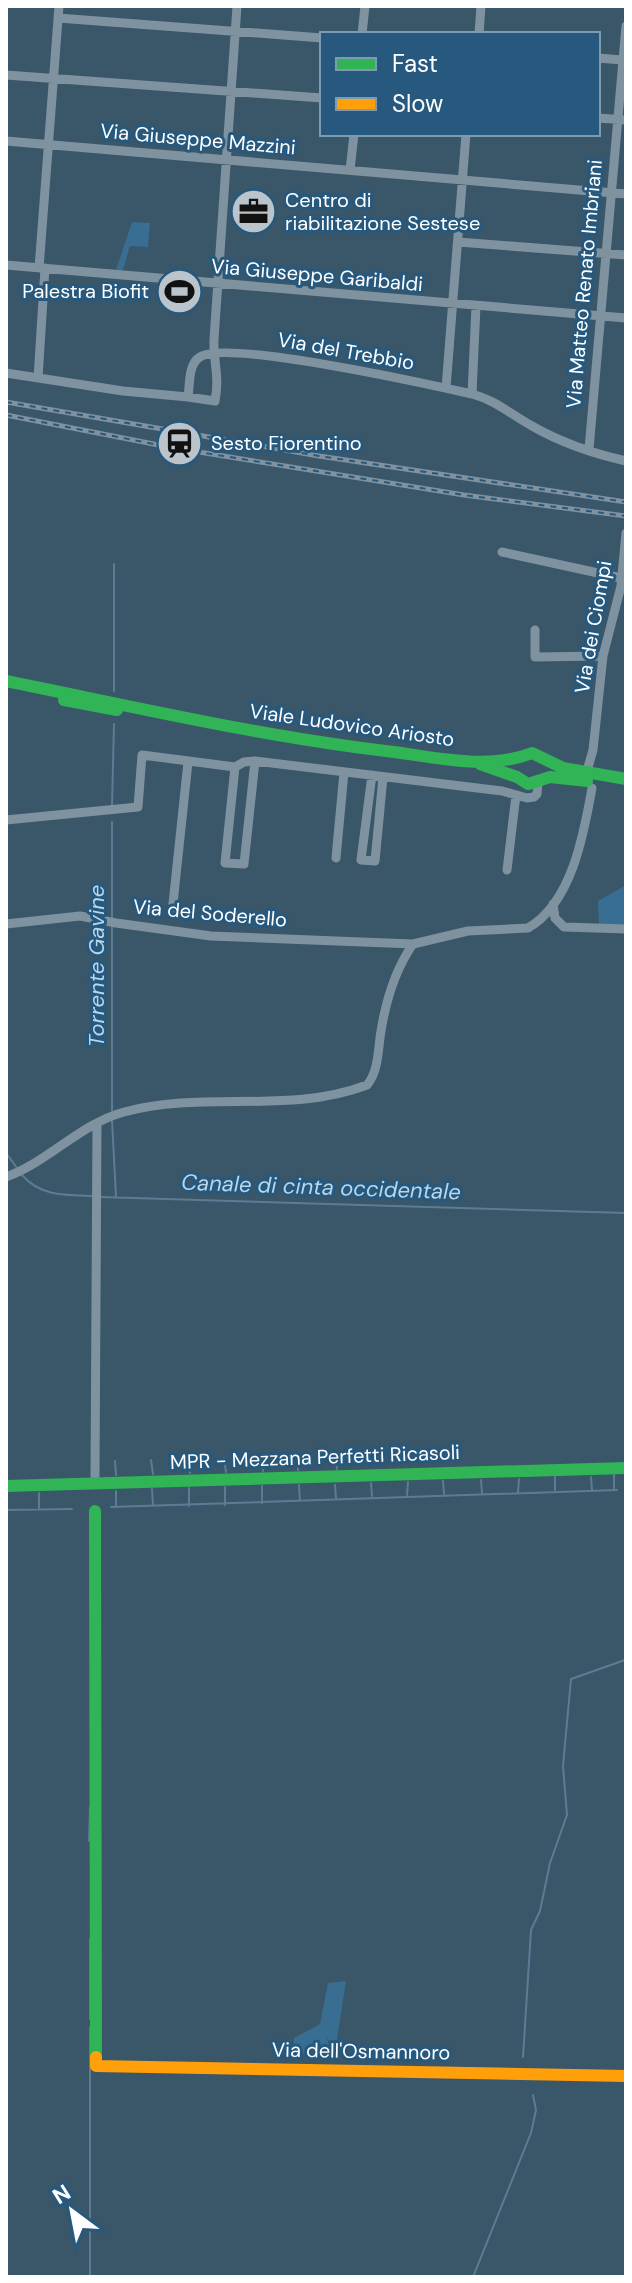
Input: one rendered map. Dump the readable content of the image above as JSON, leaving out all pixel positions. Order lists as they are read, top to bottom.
{
  "streets": {
    "street": [
      "Via Giuseppe Mazzini",
      "Via Giuseppe Garibaldi",
      "Via Matteo Renato Imbriani",
      "Via del Trebbio",
      "Via dei Ciompi",
      "Viale Ludovico Ariosto",
      "Via del Soderello",
      "MPR - Mezzana Perfetti Ricasoli",
      "Via dell'Osmannoro"
    ]
  },
  "crossings": [
    ["Via Giuseppe Mazzini", "Via Matteo Renato Imbriani"],
    ["Via Giuseppe Garibaldi", "Via Matteo Renato Imbriani"],
    ["Via Matteo Renato Imbriani", "Via del Trebbio"],
    ["Via dei Ciompi", "Viale Ludovico Ariosto"],
    ["Via dei Ciompi", "Via del Soderello"]
  ],
  "water": ["Torrente Gavine", "Canale di cinta occidentale"],
  "places": {
    "office": ["Centro di riabilitazione Sestese"],
    "sports": ["Palestra Biofit"],
    "station": ["Sesto Fiorentino"]
  },
  "legend": ["Fast", "Slow"],
  "north": "top left"
}
